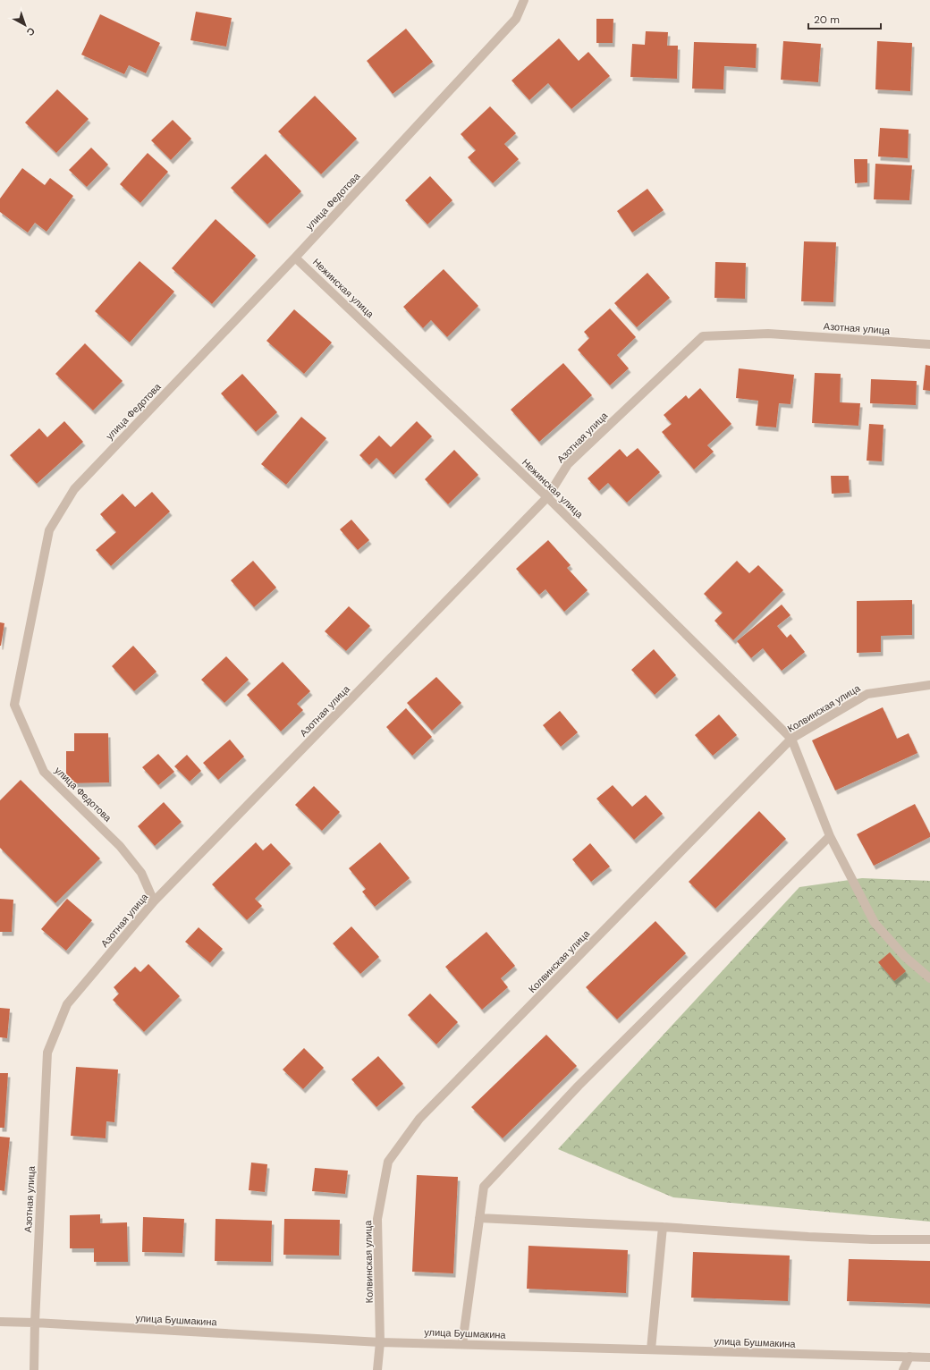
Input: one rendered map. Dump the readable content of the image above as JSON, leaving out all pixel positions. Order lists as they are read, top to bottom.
{
  "streets": {
    "street": [
      "улица Федотова",
      "Нежинская улица",
      "Азотная улица",
      "Колвинская улица",
      "улица Бушмакина"
    ]
  },
  "crossings": [
    ["улица Федотова", "Нежинская улица"],
    ["улица Федотова", "Азотная улица"],
    ["Нежинская улица", "Азотная улица"],
    ["Нежинская улица", "Колвинская улица"],
    ["Азотная улица", "улица Бушмакина"],
    ["Колвинская улица", "улица Бушмакина"]
  ],
  "scale_bar": "20 m",
  "north": "bottom right"
}
